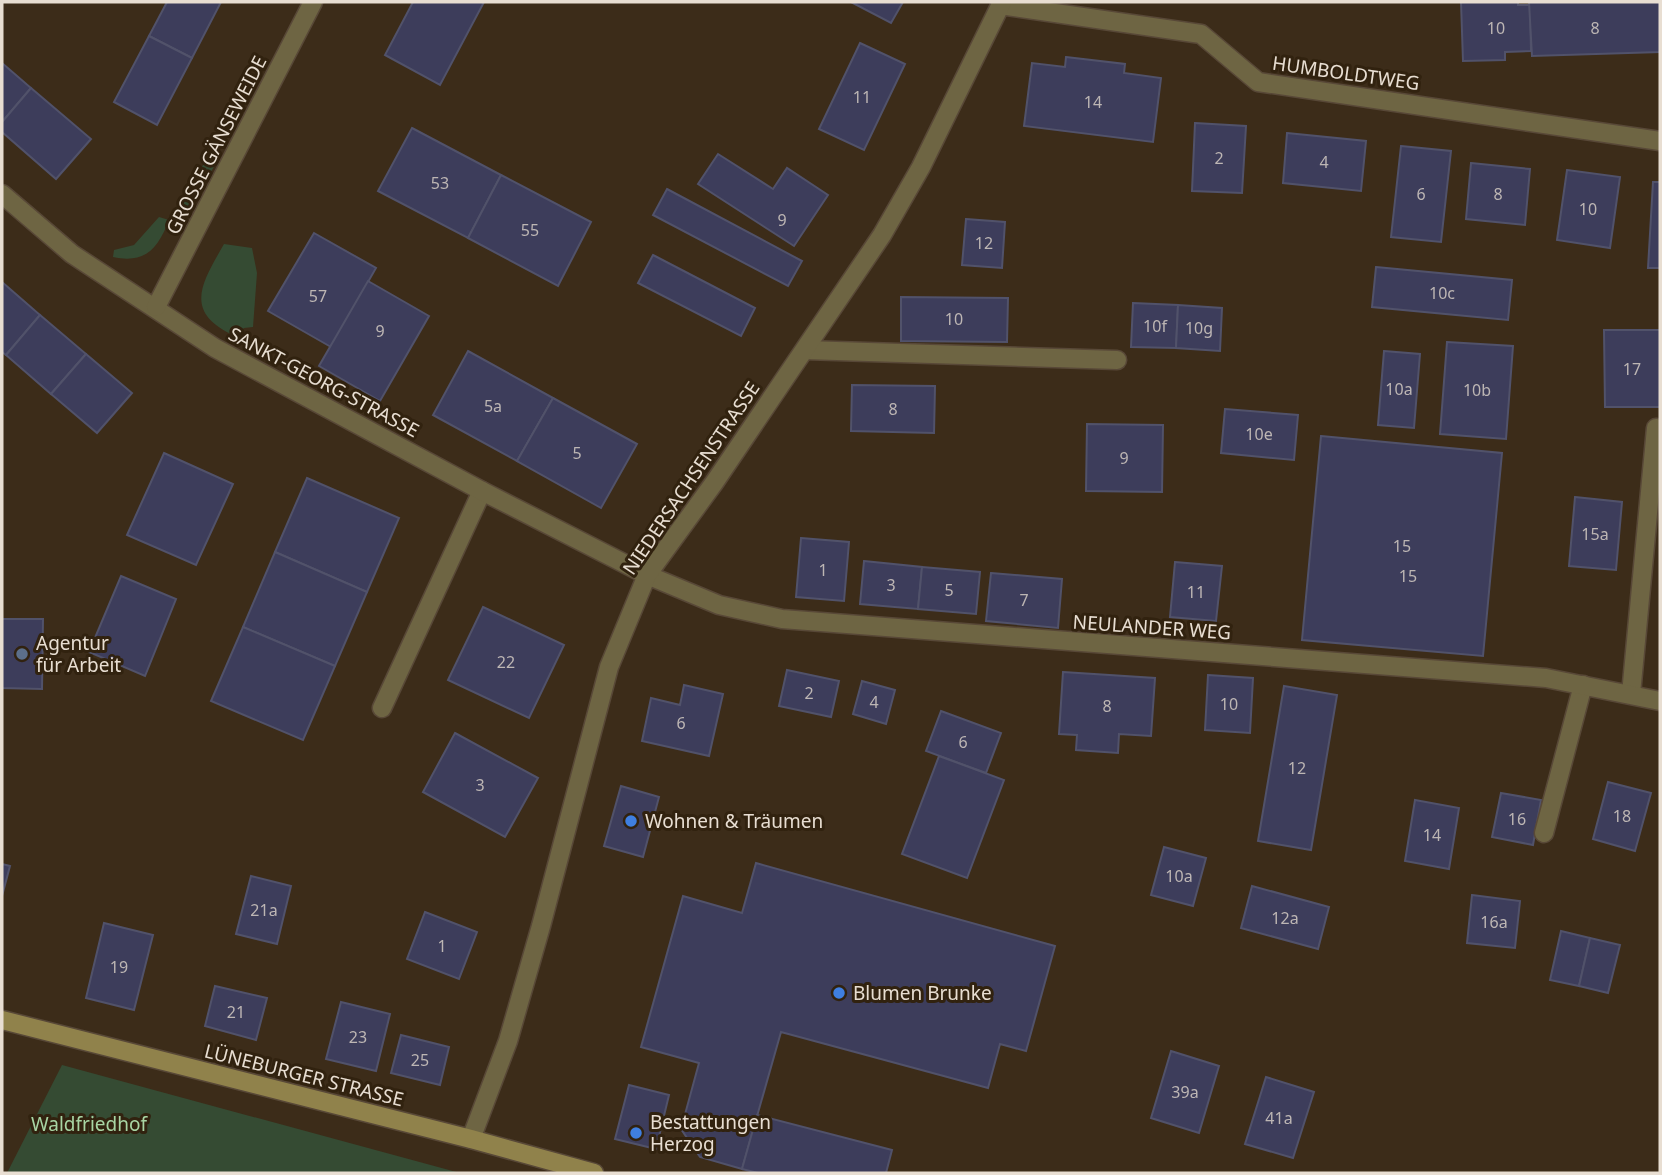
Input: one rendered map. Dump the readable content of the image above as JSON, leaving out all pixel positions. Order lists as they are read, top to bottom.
{
  "streets": {
    "main road": ["LÜNEBURGER STRASSE"],
    "street": [
      "HUMBOLDTWEG",
      "GROSSE GÄNSEWEIDE",
      "SANKT-GEORG-STRASSE",
      "NIEDERSACHSENSTRASSE",
      "NEULANDER WEG"
    ]
  },
  "crossings": [
    ["HUMBOLDTWEG", "NIEDERSACHSENSTRASSE"],
    ["GROSSE GÄNSEWEIDE", "SANKT-GEORG-STRASSE"],
    ["SANKT-GEORG-STRASSE", "NIEDERSACHSENSTRASSE"],
    ["SANKT-GEORG-STRASSE", "NEULANDER WEG"],
    ["NIEDERSACHSENSTRASSE", "NEULANDER WEG"],
    ["NIEDERSACHSENSTRASSE", "LÜNEBURGER STRASSE"]
  ],
  "parks": ["Waldfriedhof"],
  "places": [
    "Agentur für Arbeit",
    "Wohnen & Träumen",
    "Blumen Brunke",
    "Bestattungen Herzog"
  ],
  "house_numbers": [
    "10",
    "8",
    "11",
    "14",
    "2",
    "4",
    "53",
    "6",
    "8",
    "10",
    "9",
    "55",
    "12",
    "10c",
    "57",
    "10",
    "10f",
    "10g",
    "9",
    "17",
    "10a",
    "10b",
    "5a",
    "8",
    "10e",
    "5",
    "9",
    "15a",
    "15",
    "1",
    "15",
    "3",
    "5",
    "11",
    "7",
    "22",
    "2",
    "4",
    "10",
    "8",
    "6",
    "6",
    "12",
    "3",
    "18",
    "16",
    "14",
    "10a",
    "21a",
    "12a",
    "16a",
    "1",
    "19",
    "21",
    "23",
    "25",
    "39a",
    "41a"
  ]
}
